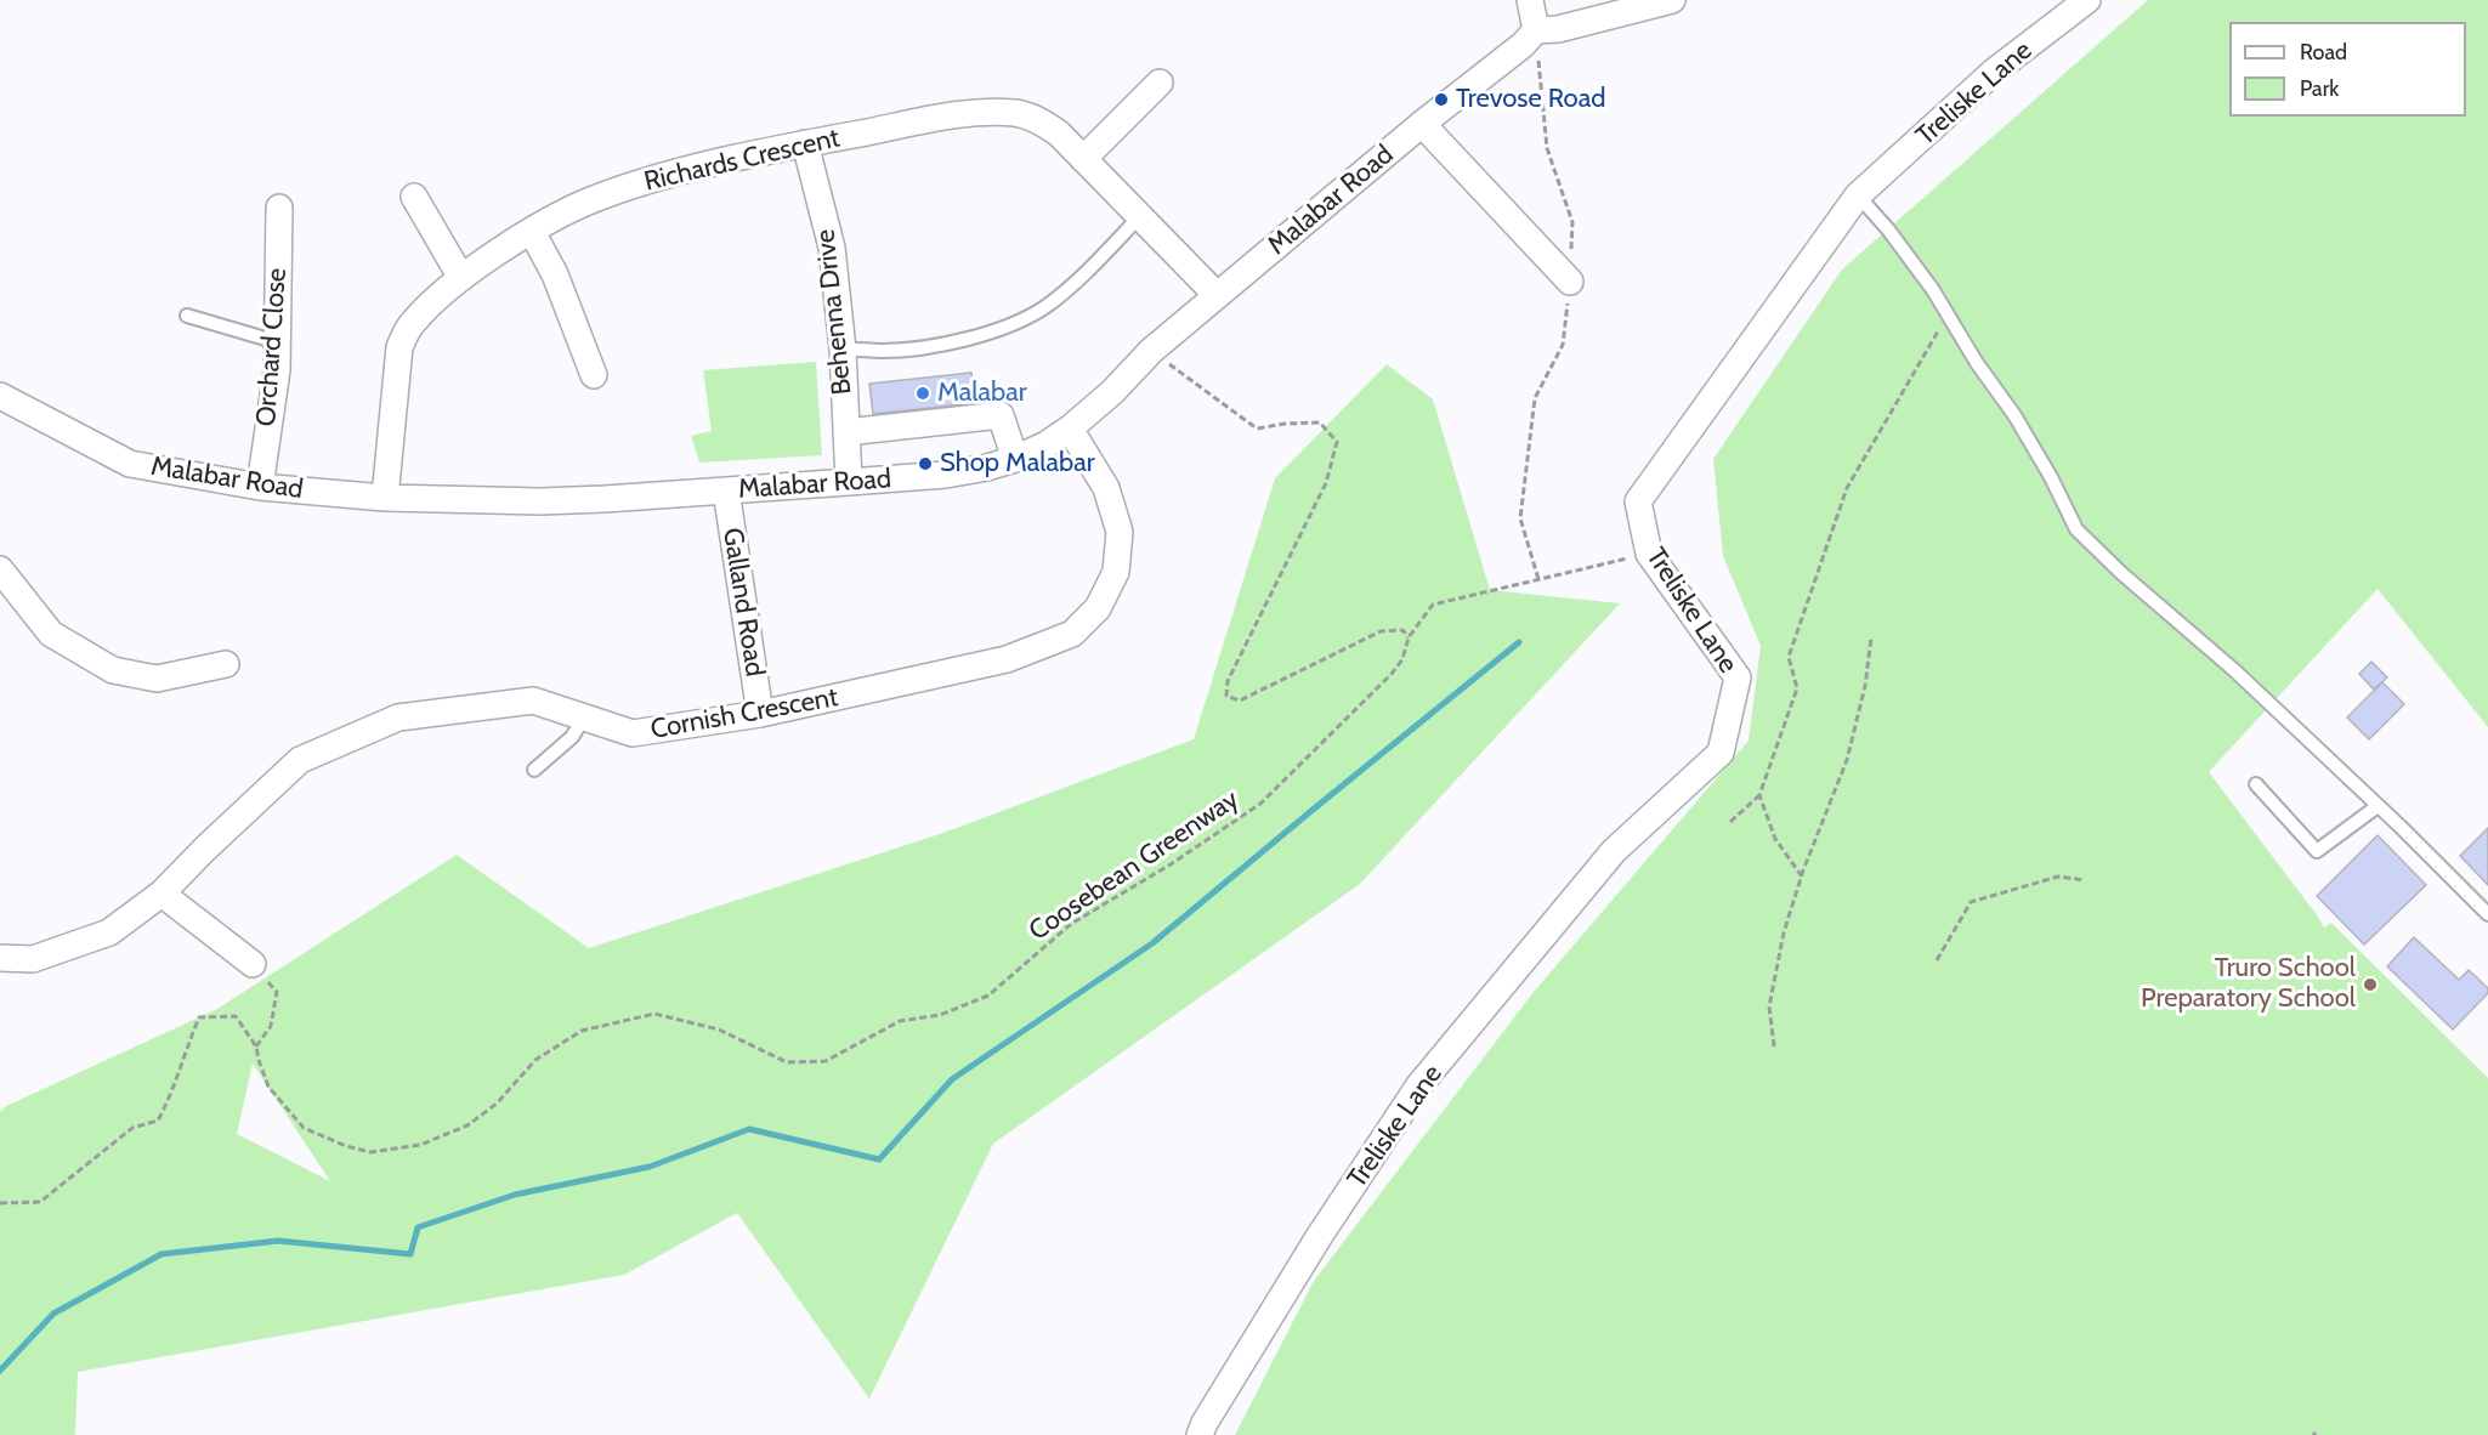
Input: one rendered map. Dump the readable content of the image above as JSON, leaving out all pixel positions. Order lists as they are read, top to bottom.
{
  "streets": {
    "street": [
      "Treliske Lane",
      "Richards Crescent",
      "Malabar Road",
      "Behenna Drive",
      "Orchard Close",
      "Galland Road",
      "Cornish Crescent"
    ],
    "path": ["Coosebean Greenway"]
  },
  "crossings": [
    ["Treliske Lane", "Coosebean Greenway"],
    ["Richards Crescent", "Malabar Road"],
    ["Richards Crescent", "Behenna Drive"],
    ["Malabar Road", "Behenna Drive"],
    ["Malabar Road", "Orchard Close"],
    ["Malabar Road", "Galland Road"],
    ["Malabar Road", "Cornish Crescent"],
    ["Galland Road", "Cornish Crescent"]
  ],
  "places": [
    "Trevose Road",
    "Malabar",
    "Shop Malabar",
    "Truro School Preparatory School"
  ],
  "legend": ["Road", "Park"]
}
